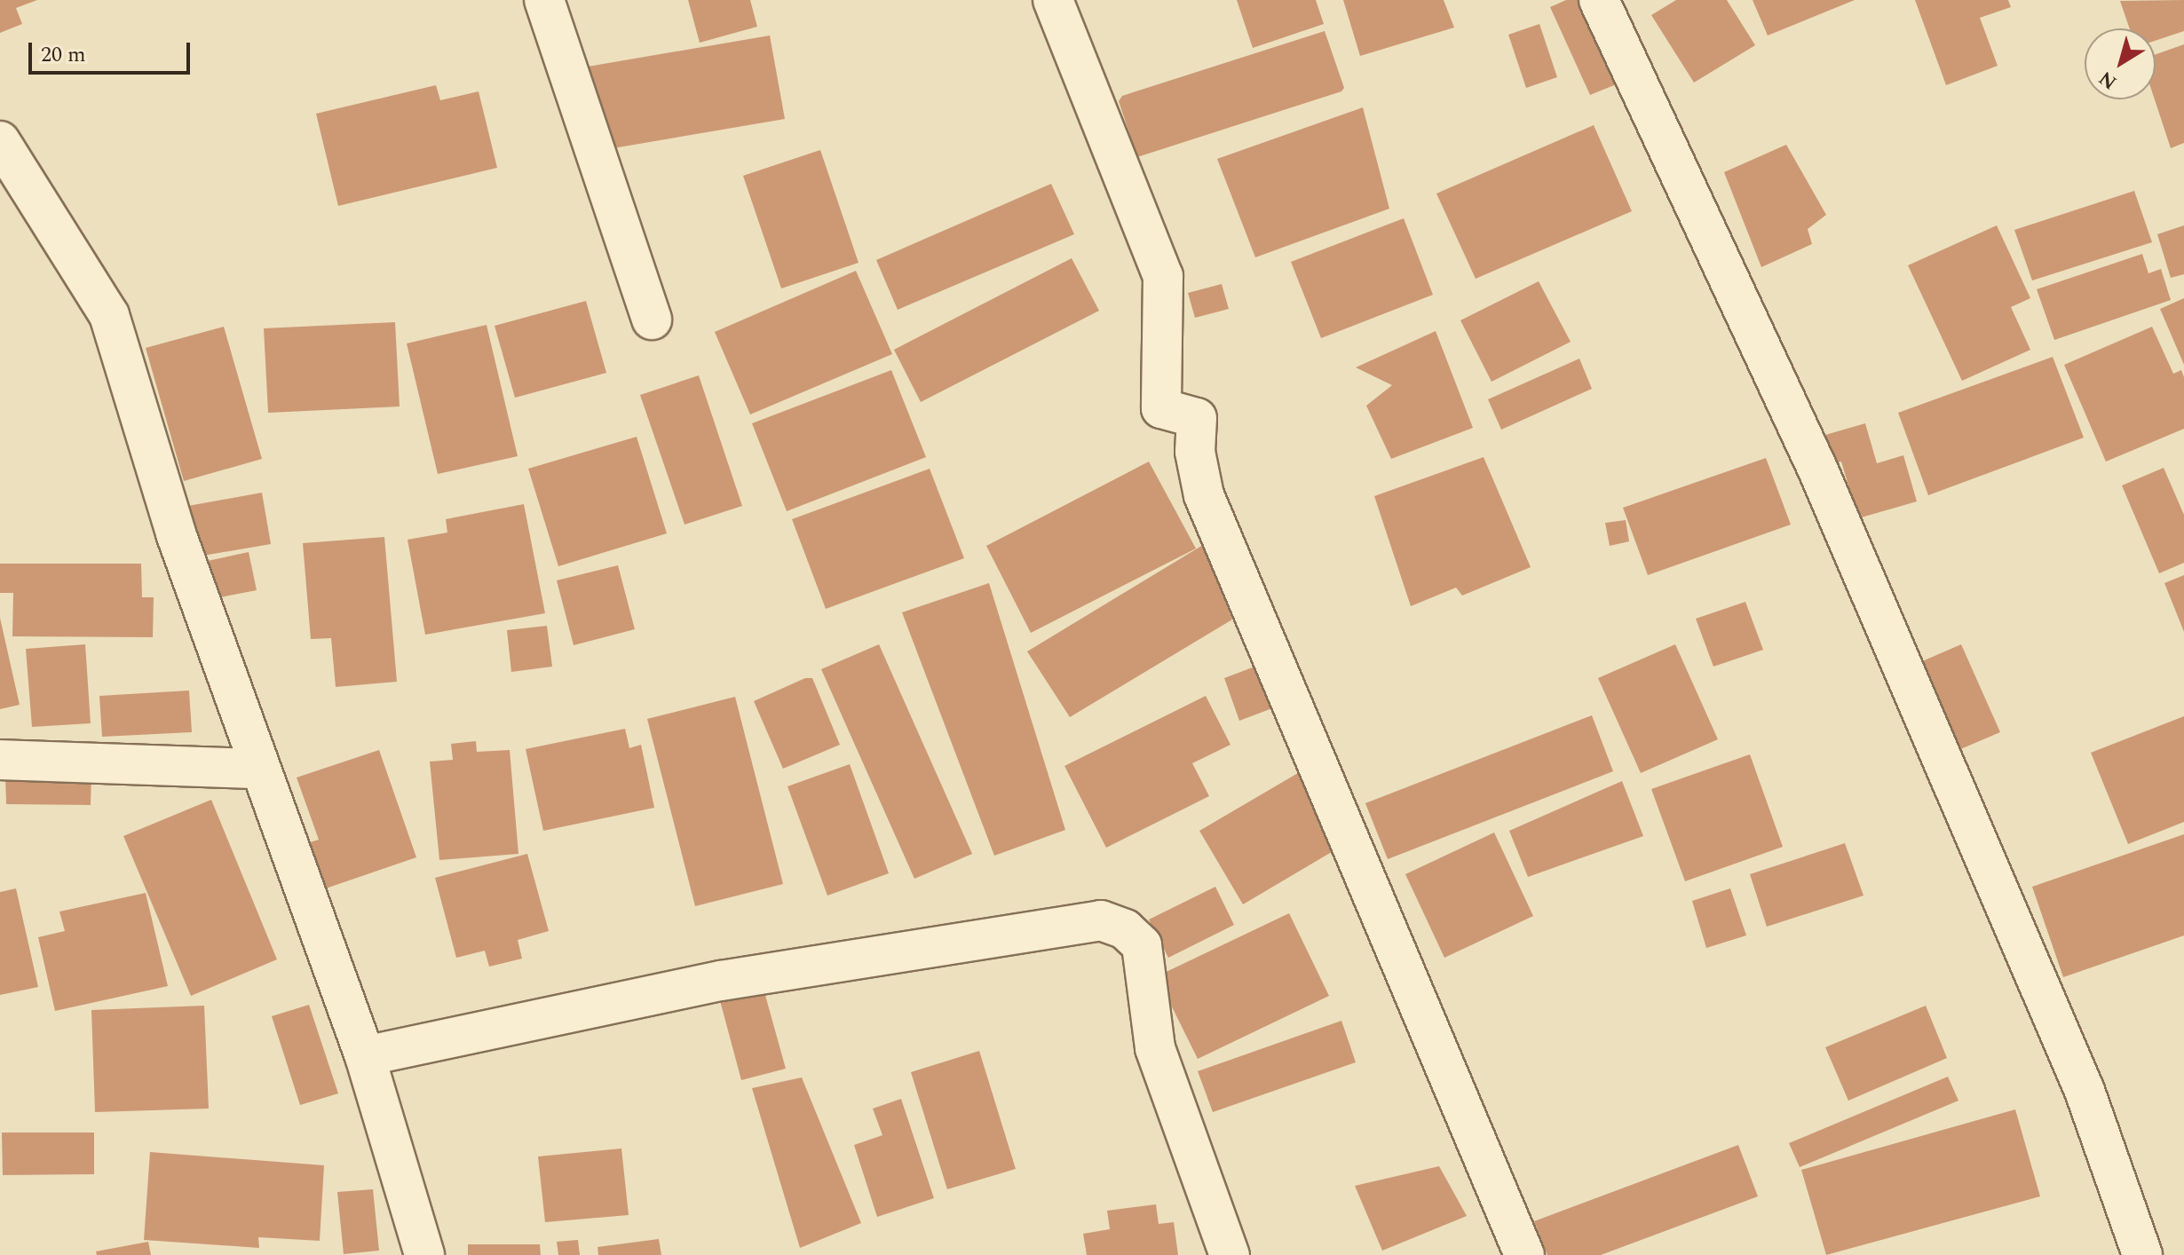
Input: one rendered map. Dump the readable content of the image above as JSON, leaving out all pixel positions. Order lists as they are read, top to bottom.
{
  "scale_bar": "20 m",
  "north": "bottom left"
}
